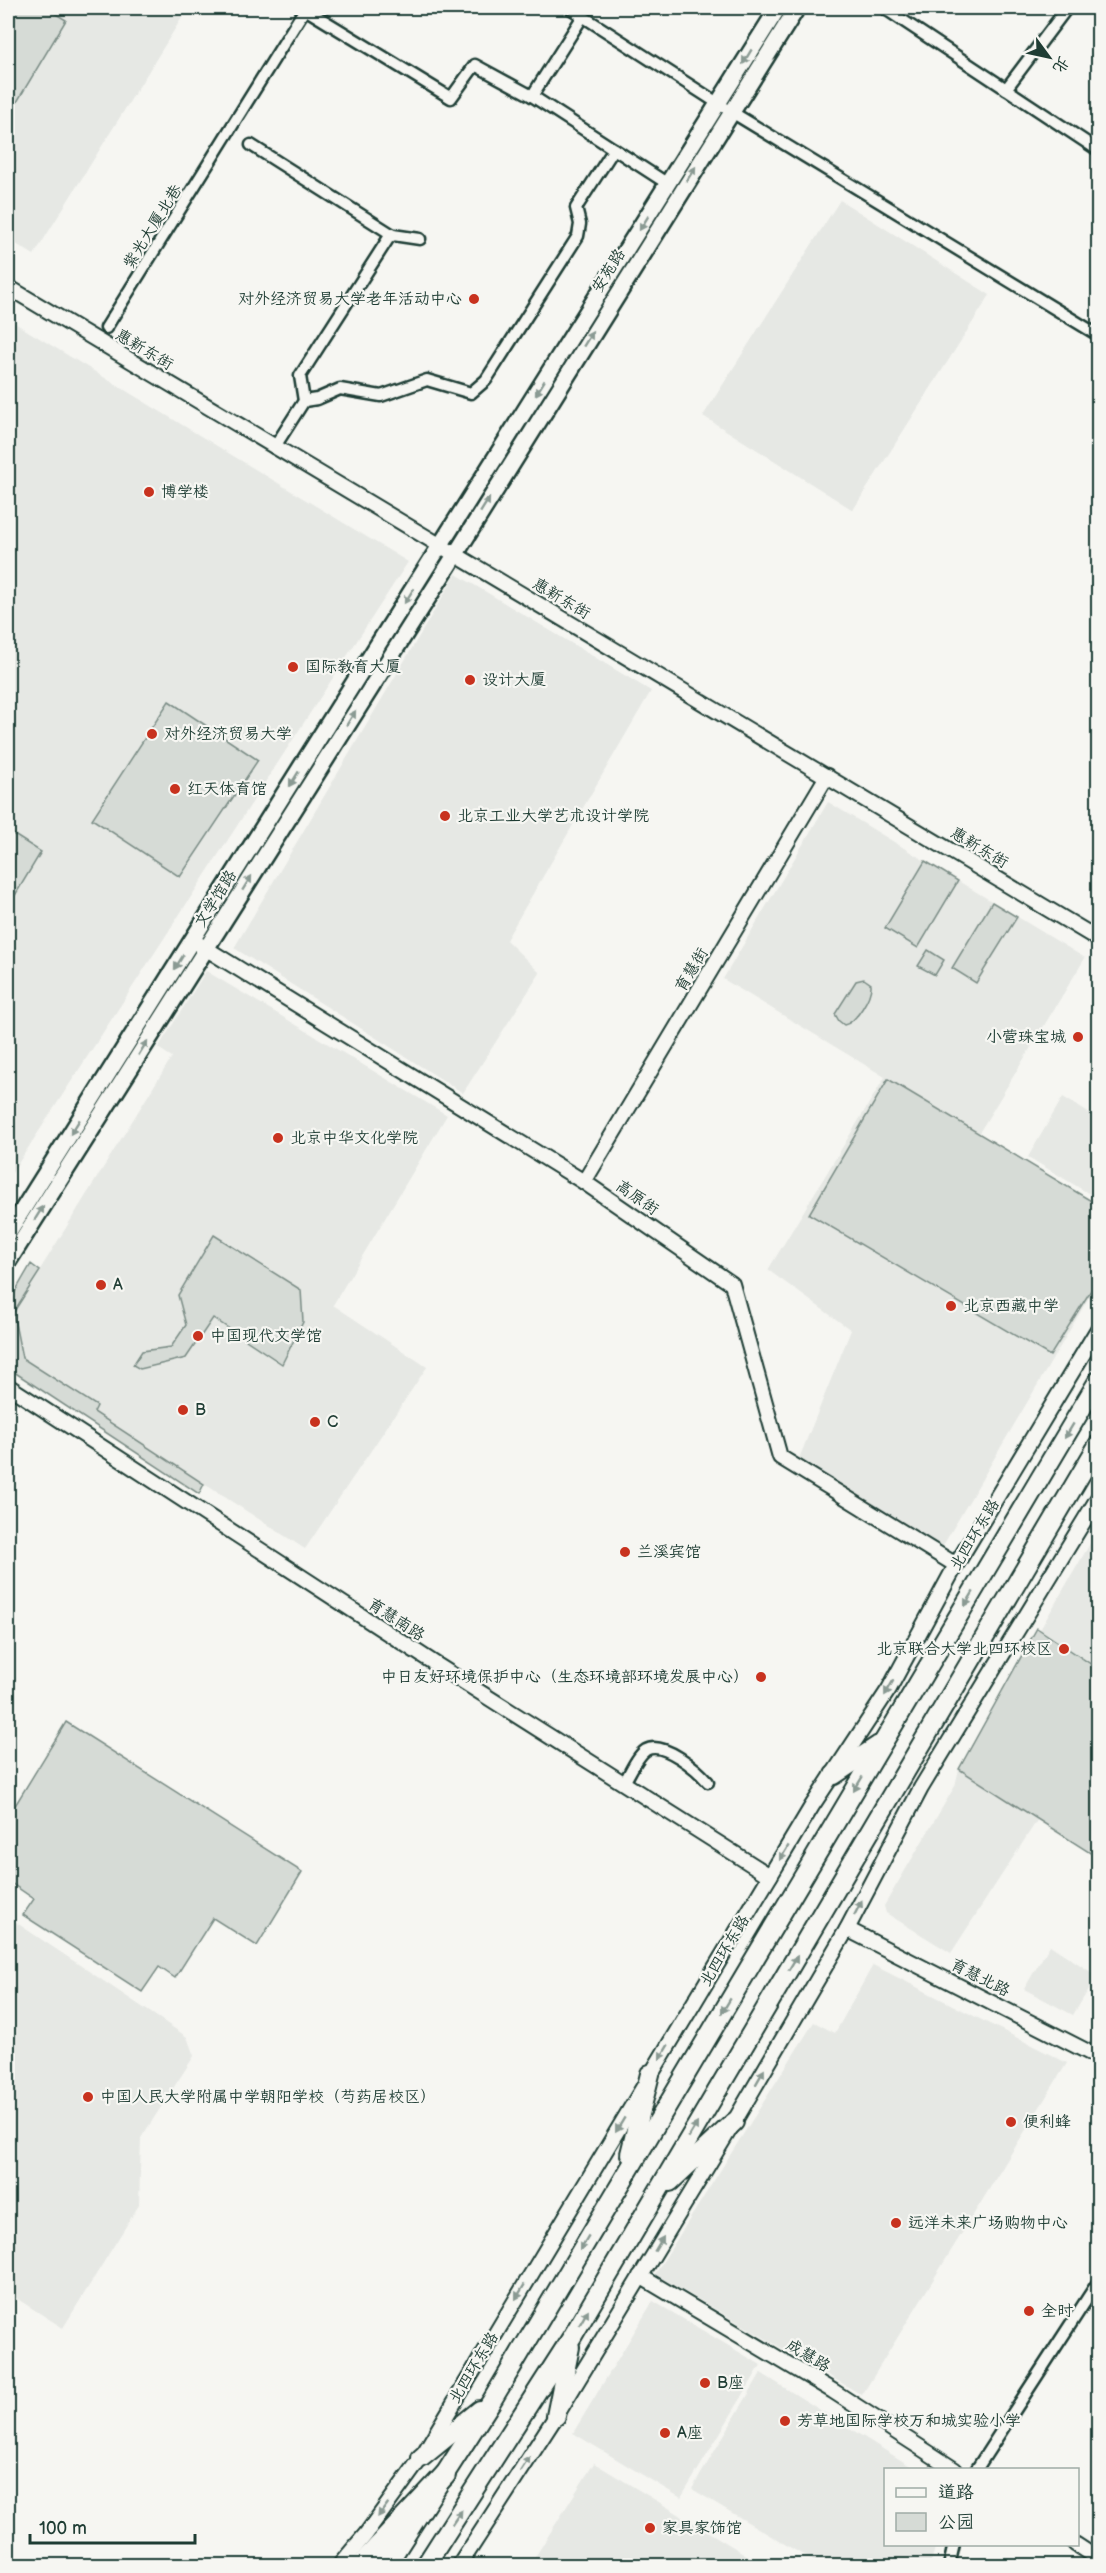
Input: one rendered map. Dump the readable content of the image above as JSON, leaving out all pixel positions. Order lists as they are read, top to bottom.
{
  "streets": {
    "highway": ["北四环东路"],
    "main road": ["安苑路", "文学馆路"],
    "street": [
      "紫光大厦北巷",
      "惠新东街",
      "育慧街",
      "高原街",
      "育慧南路",
      "育慧北路",
      "成慧路"
    ]
  },
  "crossings": [
    ["安苑路", "惠新东街"],
    ["安苑路", "文学馆路"],
    ["惠新东街", "文学馆路"],
    ["惠新东街", "育慧街"],
    ["文学馆路", "高原街"],
    ["育慧街", "高原街"],
    ["高原街", "北四环东路"],
    ["北四环东路", "育慧南路"]
  ],
  "places": [
    "对外经济贸易大学老年活动中心",
    "博学楼",
    "国际教育大厦",
    "设计大厦",
    "对外经济贸易大学",
    "红天体育馆",
    "北京工业大学艺术设计学院",
    "小营珠宝城",
    "北京中华文化学院",
    "A",
    "北京西藏中学",
    "中国现代文学馆",
    "B",
    "C",
    "兰溪宾馆",
    "北京联合大学北四环校区",
    "中日友好环境保护中心（生态环境部环境发展中心）",
    "中国人民大学附属中学朝阳学校（芍药居校区）",
    "便利蜂",
    "远洋未来广场购物中心",
    "全时",
    "B座",
    "芳草地国际学校万和城实验小学",
    "A座",
    "家具家饰馆"
  ],
  "legend": ["道路", "公园"],
  "scale_bar": "100 m",
  "north": "bottom right"
}
